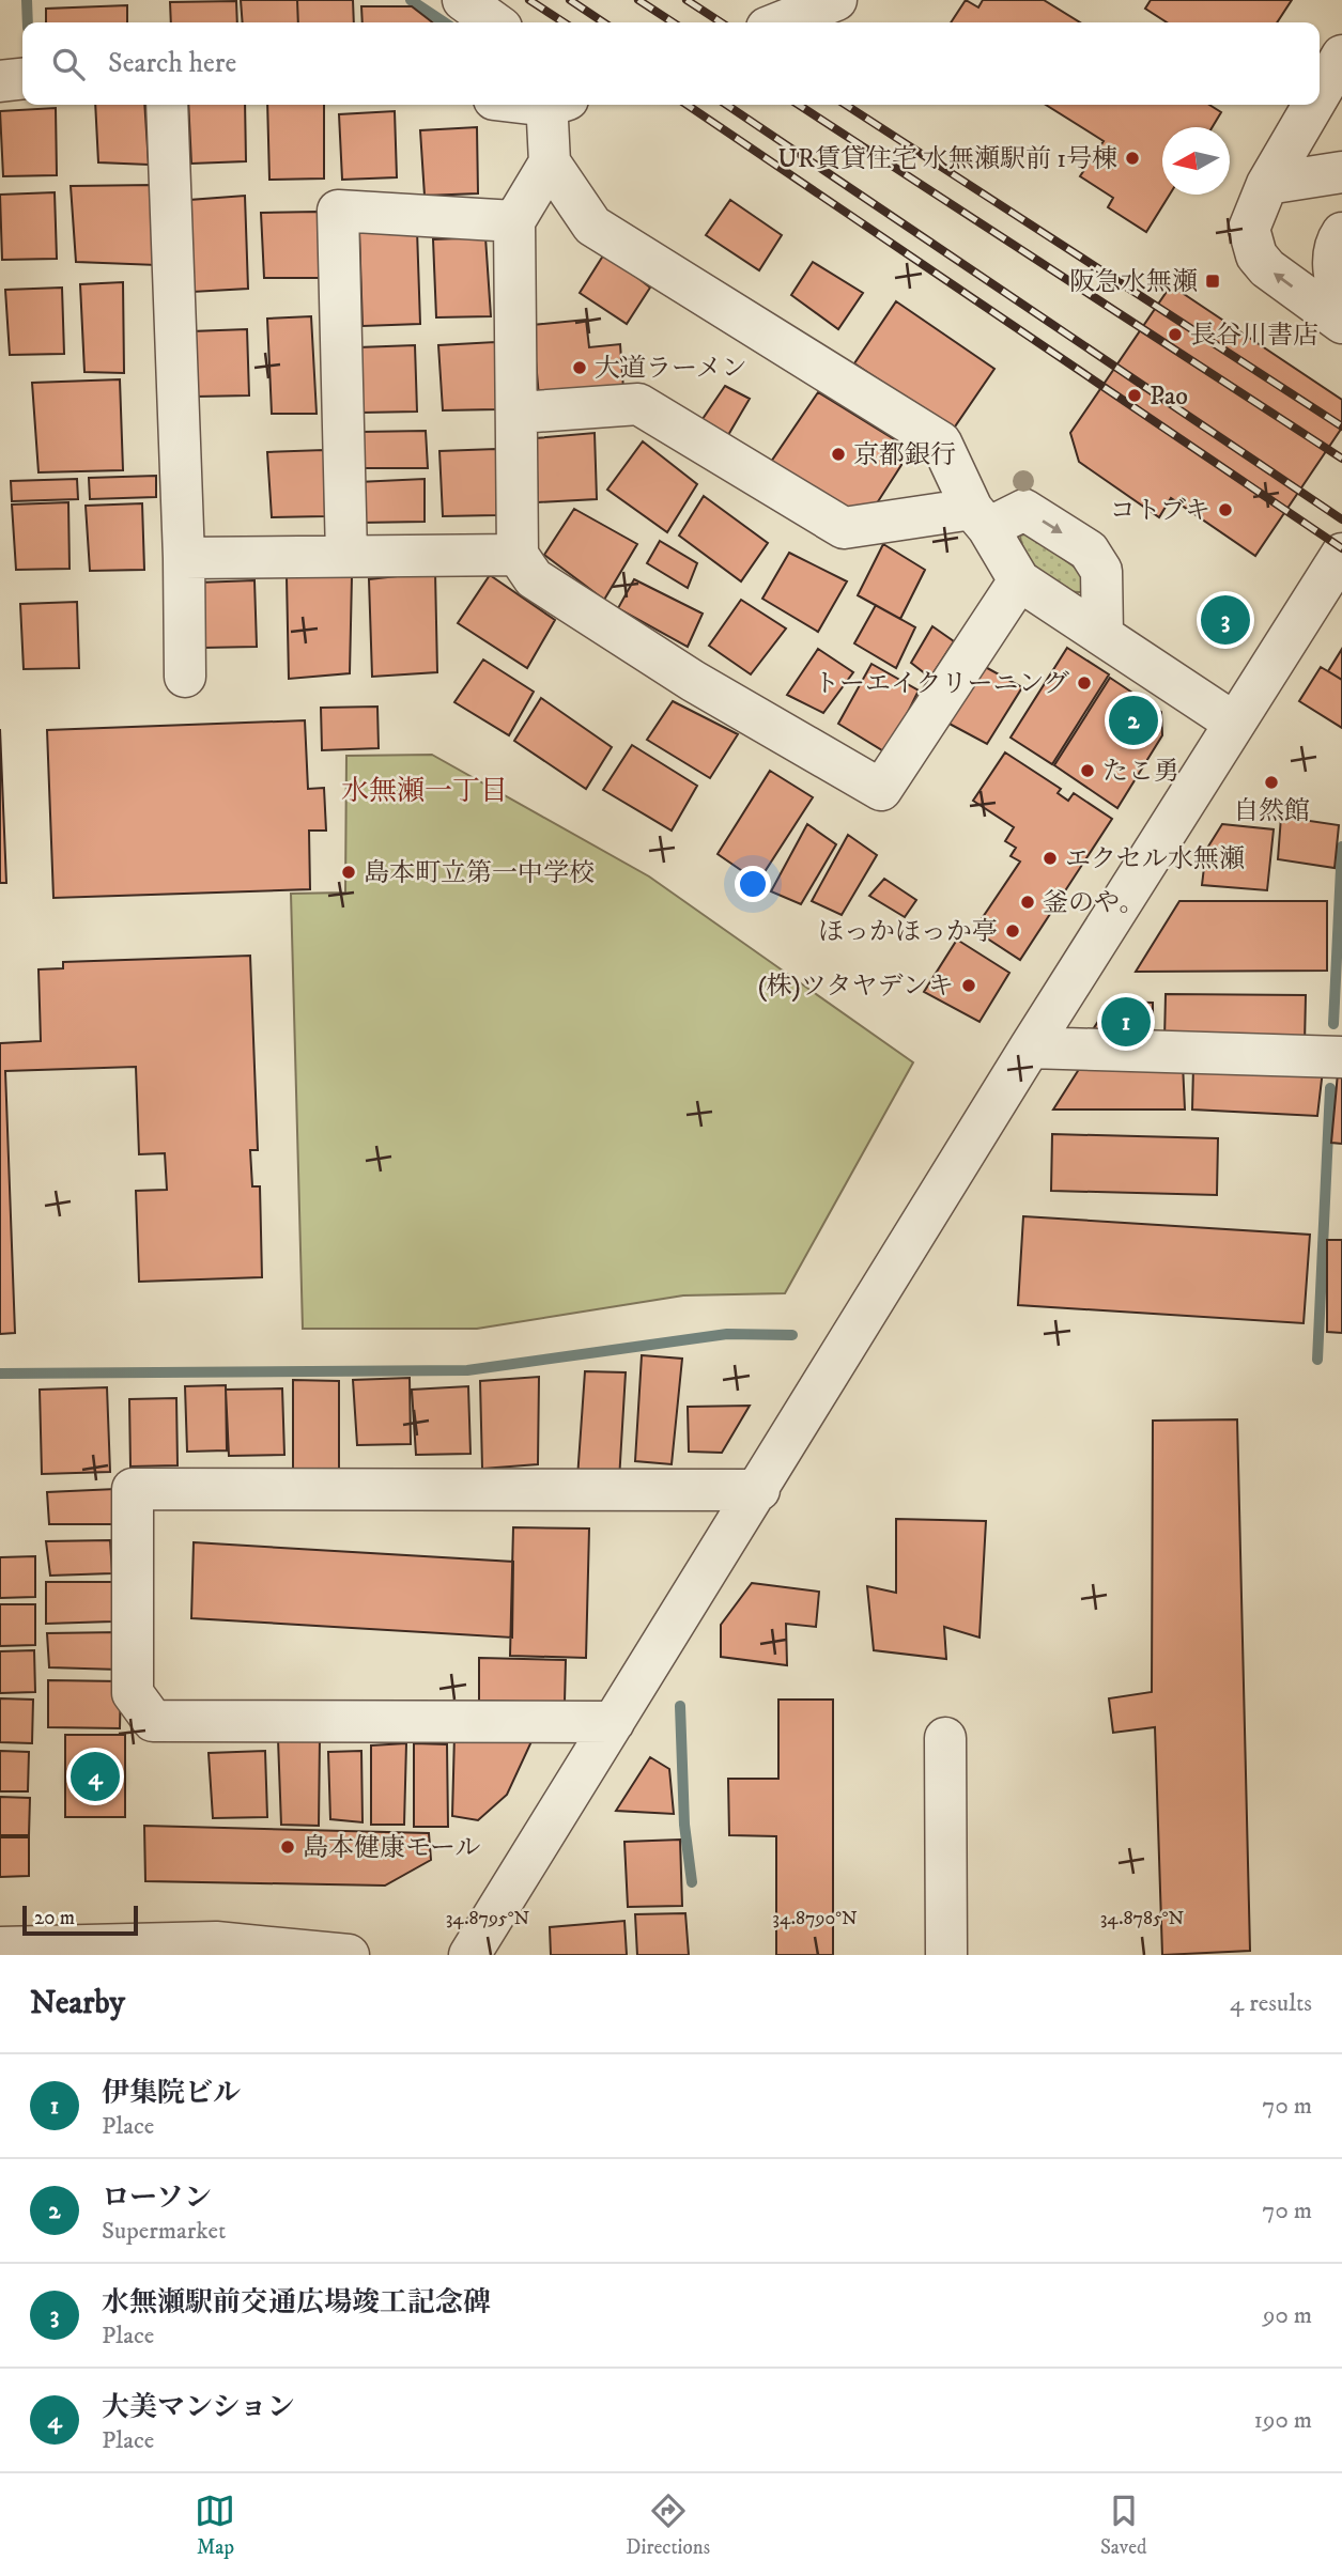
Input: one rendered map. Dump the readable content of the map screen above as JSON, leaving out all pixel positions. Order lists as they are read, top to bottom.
{
  "districts": ["水無瀬一丁目"],
  "places": {
    "other": [
      "UR賃貸住宅 水無瀬駅前 1号棟",
      "長谷川書店",
      "大道ラーメン",
      "Pao",
      "京都銀行",
      "コトブキ",
      "トーエイクリーニング",
      "たこ勇",
      "自然館",
      "エクセル水無瀬",
      "島本町立第一中学校",
      "釜のや。",
      "ほっかほっか亭",
      "(株)ツタヤデンキ",
      "島本健康モール"
    ],
    "transit": ["阪急水無瀬"]
  },
  "scale_bar": "20 m",
  "north": "left",
  "page": {
    "search": "Search here",
    "pins": [
      "3",
      "2",
      "1",
      "4"
    ],
    "scale": "20 m",
    "heading": ["Nearby", "4 results"],
    "list": [
      {
        "mark": "1",
        "name": "伊集院ビル",
        "note": "Place",
        "value": "70 m"
      },
      {
        "mark": "2",
        "name": "ローソン",
        "note": "Supermarket",
        "value": "70 m"
      },
      {
        "mark": "3",
        "name": "水無瀬駅前交通広場竣工記念碑",
        "note": "Place",
        "value": "90 m"
      },
      {
        "mark": "4",
        "name": "大美マンション",
        "note": "Place",
        "value": "190 m"
      }
    ],
    "nav": ["Map", "Directions", "Saved"]
  },
  "coordinates": ["34.8795°N", "34.8790°N", "34.8785°N"]
}
